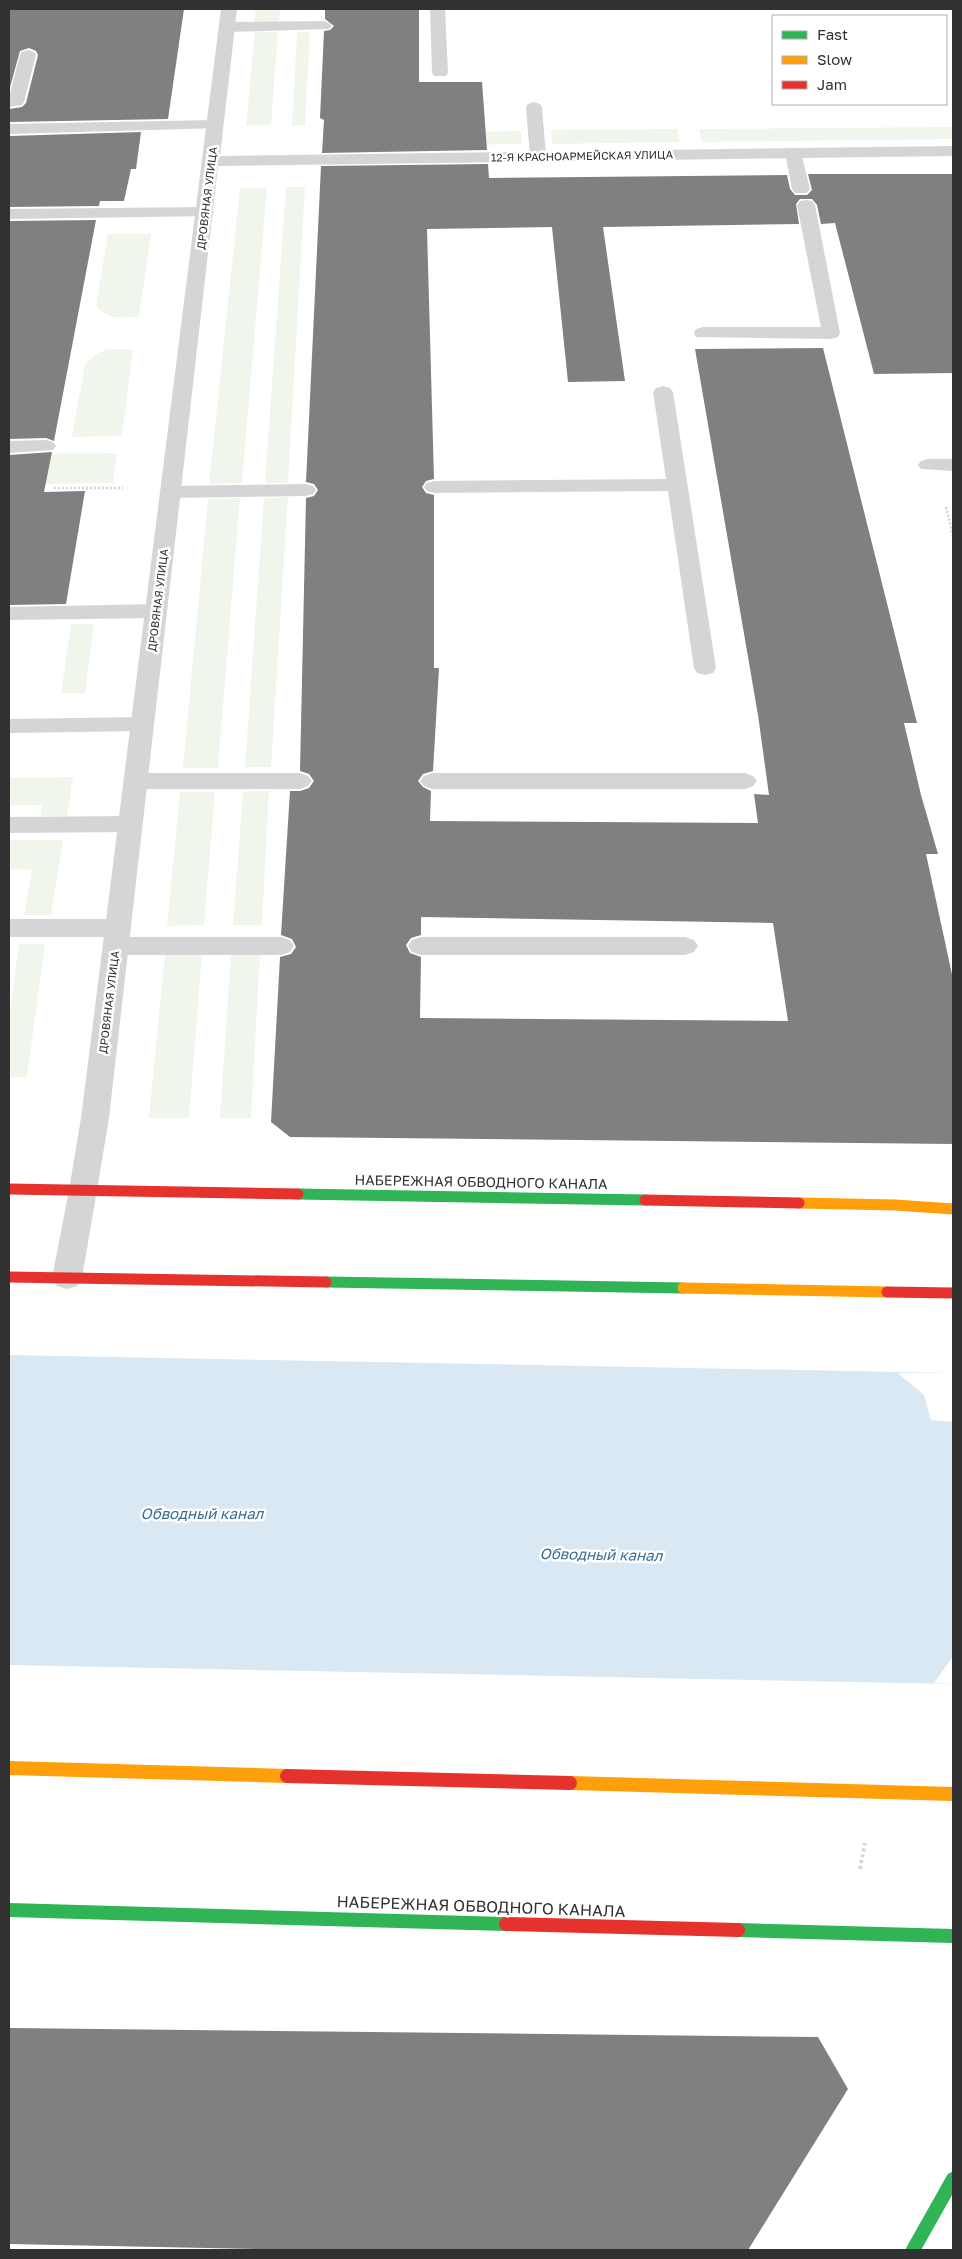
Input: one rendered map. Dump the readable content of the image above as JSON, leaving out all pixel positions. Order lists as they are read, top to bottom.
{
  "streets": {
    "street": ["12-Я КРАСНОАРМЕЙСКАЯ УЛИЦА", "ДРОВЯНАЯ УЛИЦА", "НАБЕРЕЖНАЯ ОБВОДНОГО КАНАЛА"]
  },
  "crossings": [
    ["12-Я КРАСНОАРМЕЙСКАЯ УЛИЦА", "ДРОВЯНАЯ УЛИЦА"],
    ["ДРОВЯНАЯ УЛИЦА", "НАБЕРЕЖНАЯ ОБВОДНОГО КАНАЛА"]
  ],
  "water": ["Обводный канал"],
  "legend": ["Fast", "Slow", "Jam"]
}
